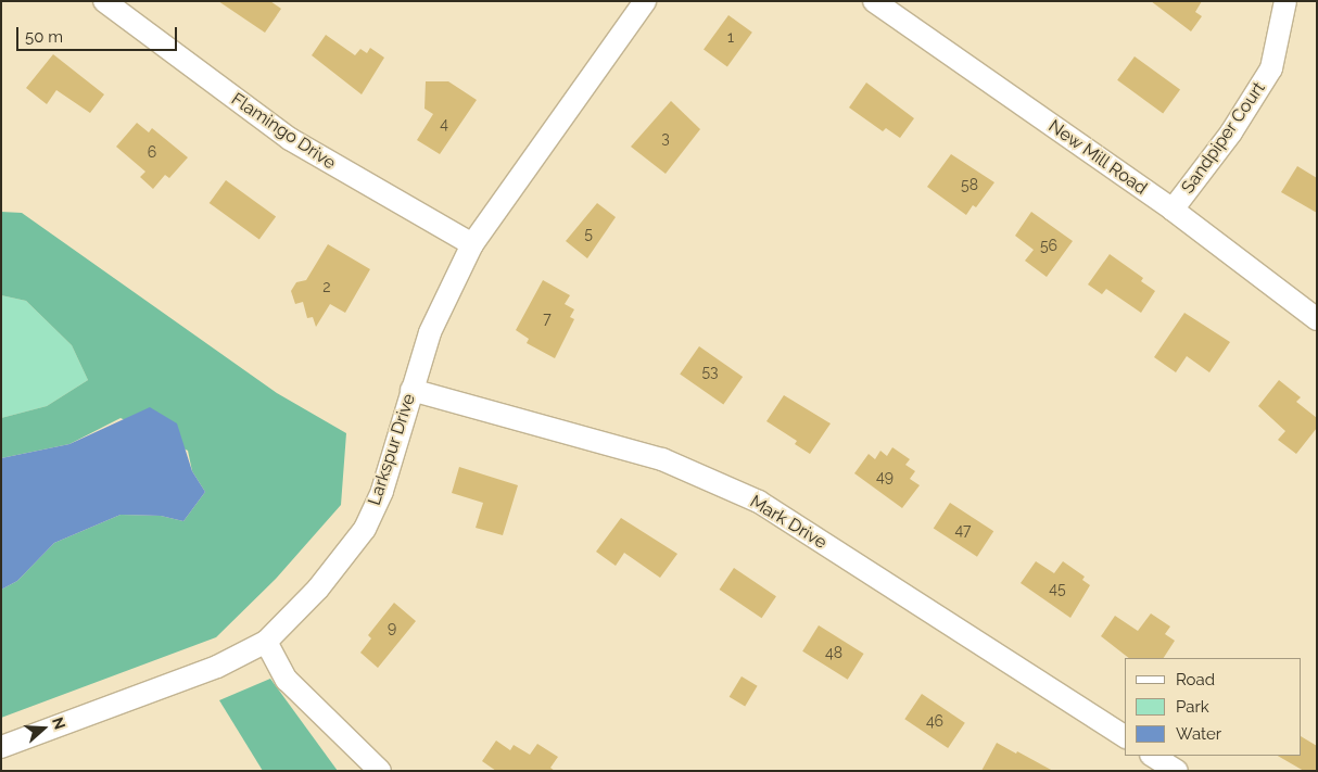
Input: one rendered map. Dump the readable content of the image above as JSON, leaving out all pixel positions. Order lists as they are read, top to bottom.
{
  "streets": {
    "street": [
      "Flamingo Drive",
      "Sandpiper Court",
      "New Mill Road",
      "Larkspur Drive",
      "Mark Drive"
    ]
  },
  "crossings": [
    ["Flamingo Drive", "Larkspur Drive"],
    ["Sandpiper Court", "New Mill Road"],
    ["Larkspur Drive", "Mark Drive"]
  ],
  "house_numbers": [
    "1",
    "4",
    "3",
    "6",
    "58",
    "5",
    "56",
    "2",
    "7",
    "53",
    "49",
    "47",
    "45",
    "9",
    "48",
    "46"
  ],
  "legend": ["Road", "Park", "Water"],
  "scale_bar": "50 m",
  "north": "right"
}
